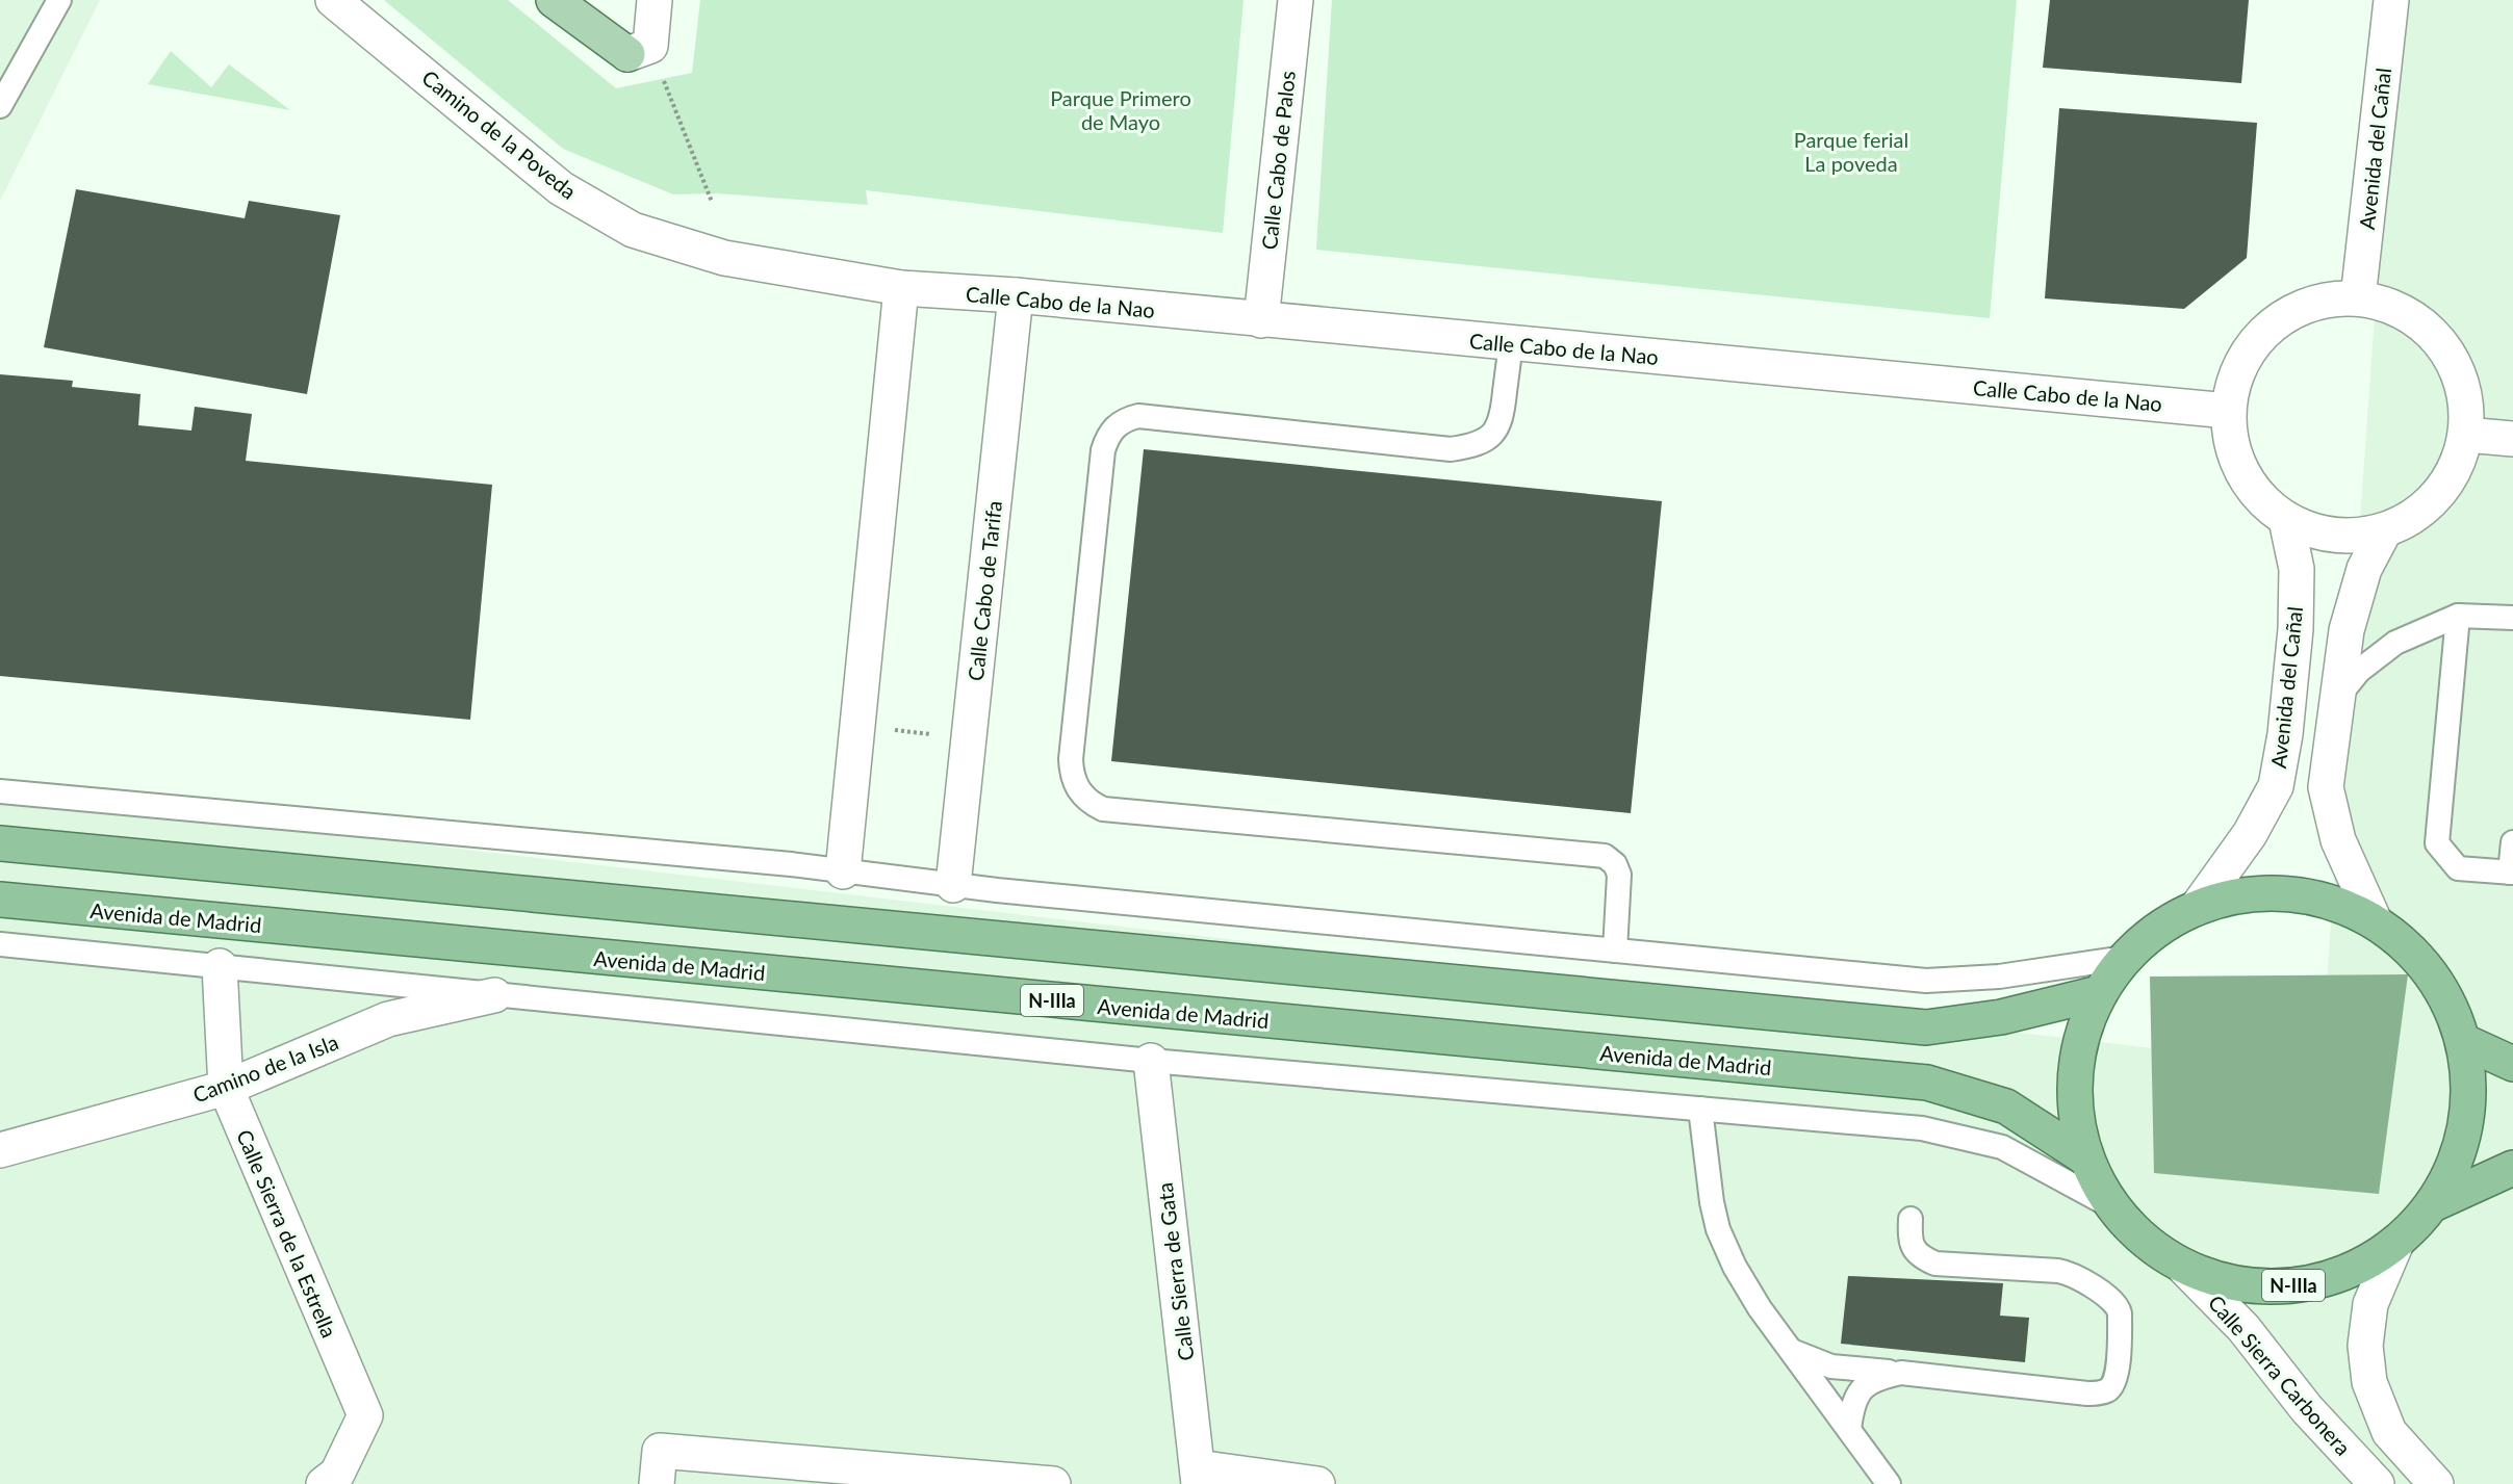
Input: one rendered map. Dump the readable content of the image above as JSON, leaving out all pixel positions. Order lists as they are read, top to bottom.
{
  "streets": {
    "highway": ["Avenida de Madrid", "N-IIIa"],
    "street": [
      "Camino de la Poveda",
      "Avenida del Cañal",
      "Calle Cabo de Palos",
      "Calle Cabo de la Nao",
      "Calle Cabo de Tarifa",
      "Camino de la Isla",
      "Calle Sierra de la Estrella",
      "Calle Sierra de Gata",
      "Calle Sierra Carbonera"
    ]
  },
  "crossings": [
    ["Camino de la Poveda", "Calle Cabo de la Nao"],
    ["Avenida del Cañal", "N-IIIa"],
    ["Calle Cabo de Palos", "Calle Cabo de la Nao"],
    ["Calle Cabo de la Nao", "Calle Cabo de Tarifa"],
    ["Avenida de Madrid", "N-IIIa"],
    ["N-IIIa", "Calle Sierra Carbonera"],
    ["Camino de la Isla", "Calle Sierra de la Estrella"]
  ],
  "parks": ["Parque Primero de Mayo", "Parque ferial La poveda"]
}
